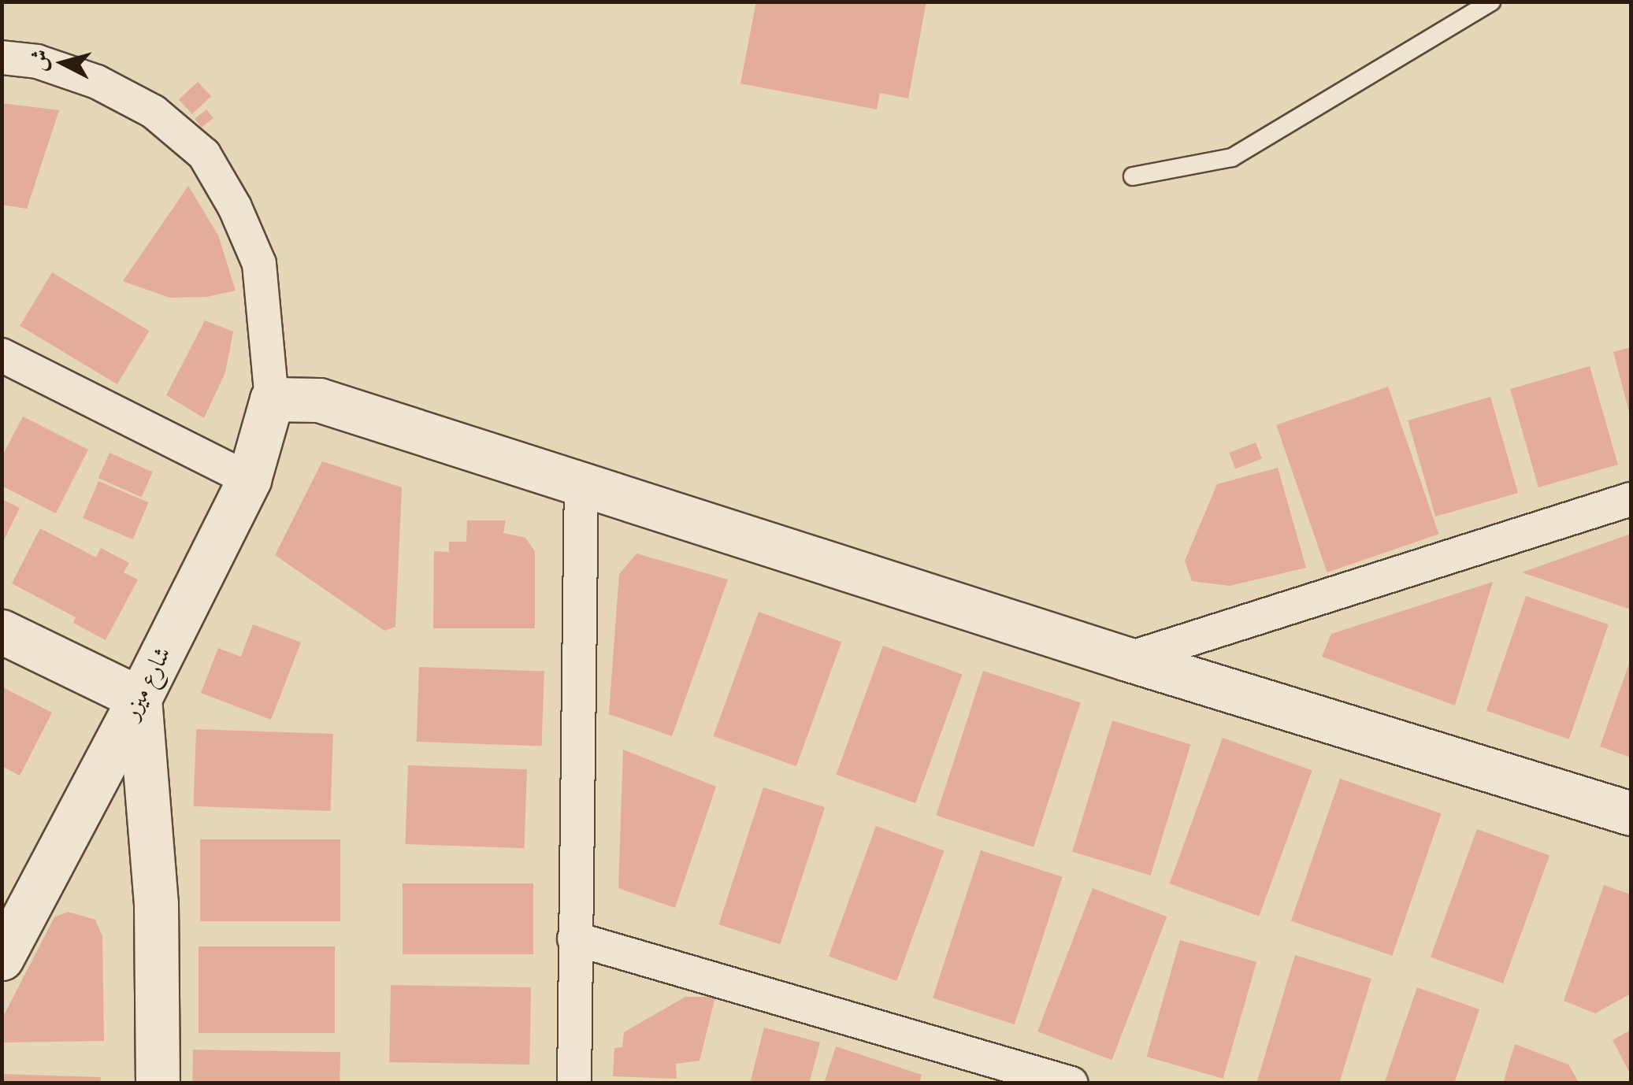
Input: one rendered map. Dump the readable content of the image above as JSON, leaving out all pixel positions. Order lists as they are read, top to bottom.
{
  "streets": {
    "street": ["شارع ميزر"]
  },
  "north": "left"
}
